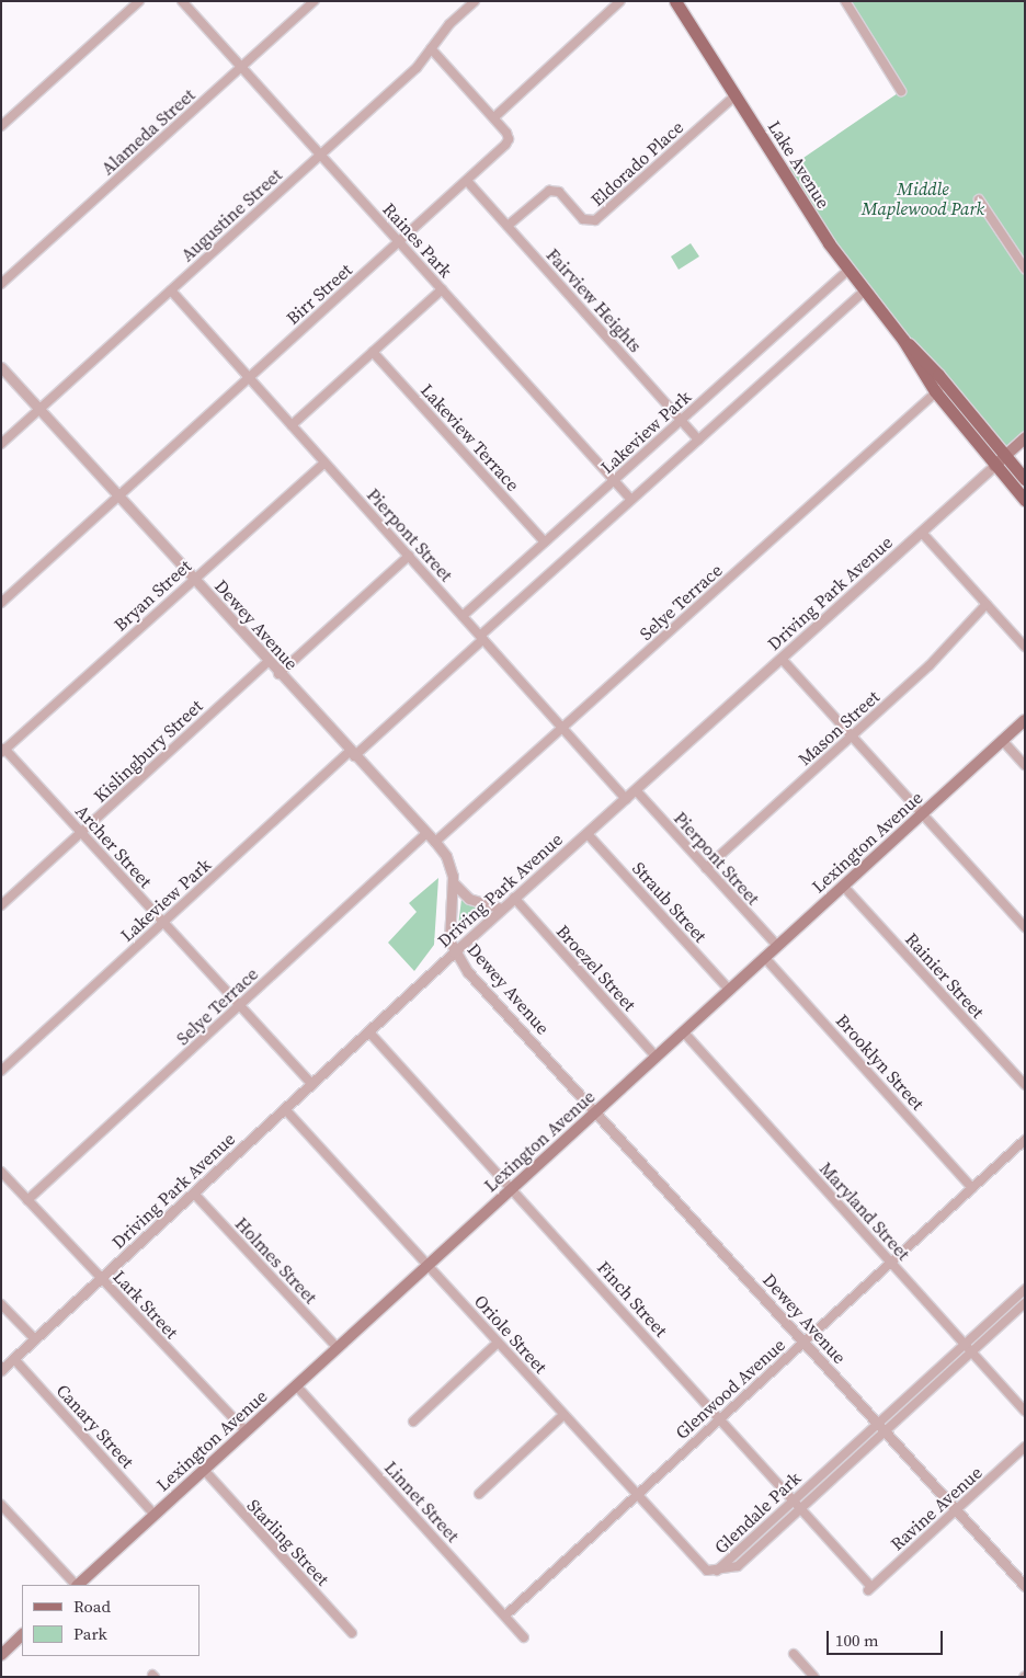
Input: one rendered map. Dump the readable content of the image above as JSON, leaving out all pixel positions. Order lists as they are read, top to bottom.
{
  "streets": {
    "main road": ["Lake Avenue", "Driving Park Avenue", "Lexington Avenue"],
    "street": [
      "Alameda Street",
      "Eldorado Place",
      "Augustine Street",
      "Raines Park",
      "Birr Street",
      "Fairview Heights",
      "Lakeview Park",
      "Lakeview Terrace",
      "Pierpont Street",
      "Bryan Street",
      "Selye Terrace",
      "Dewey Avenue",
      "Mason Street",
      "Kislingbury Street",
      "Archer Street",
      "Straub Street",
      "Broezel Street",
      "Rainier Street",
      "Brooklyn Street",
      "Maryland Street",
      "Holmes Street",
      "Finch Street",
      "Lark Street",
      "Oriole Street",
      "Glenwood Avenue",
      "Canary Street",
      "Linnet Street",
      "Ravine Avenue",
      "Glendale Park",
      "Starling Street"
    ]
  },
  "crossings": [
    ["Alameda Street", "Raines Park"],
    ["Eldorado Place", "Lake Avenue"],
    ["Eldorado Place", "Fairview Heights"],
    ["Lake Avenue", "Lakeview Park"],
    ["Lake Avenue", "Driving Park Avenue"],
    ["Lake Avenue", "Selye Terrace"],
    ["Augustine Street", "Raines Park"],
    ["Augustine Street", "Pierpont Street"],
    ["Augustine Street", "Dewey Avenue"],
    ["Raines Park", "Birr Street"],
    ["Raines Park", "Lakeview Park"],
    ["Birr Street", "Fairview Heights"],
    ["Birr Street", "Pierpont Street"],
    ["Birr Street", "Dewey Avenue"],
    ["Fairview Heights", "Lakeview Park"],
    ["Lakeview Park", "Lakeview Terrace"],
    ["Lakeview Park", "Pierpont Street"],
    ["Lakeview Park", "Dewey Avenue"],
    ["Lakeview Park", "Archer Street"],
    ["Pierpont Street", "Driving Park Avenue"],
    ["Pierpont Street", "Bryan Street"],
    ["Pierpont Street", "Selye Terrace"],
    ["Pierpont Street", "Mason Street"],
    ["Pierpont Street", "Lexington Avenue"],
    ["Driving Park Avenue", "Dewey Avenue"],
    ["Driving Park Avenue", "Archer Street"],
    ["Driving Park Avenue", "Straub Street"],
    ["Driving Park Avenue", "Broezel Street"],
    ["Driving Park Avenue", "Holmes Street"],
    ["Driving Park Avenue", "Finch Street"],
    ["Driving Park Avenue", "Lark Street"],
    ["Driving Park Avenue", "Oriole Street"],
    ["Driving Park Avenue", "Canary Street"],
    ["Bryan Street", "Dewey Avenue"],
    ["Bryan Street", "Archer Street"],
    ["Selye Terrace", "Dewey Avenue"],
    ["Selye Terrace", "Archer Street"],
    ["Selye Terrace", "Lark Street"],
    ["Dewey Avenue", "Kislingbury Street"],
    ["Dewey Avenue", "Lexington Avenue"],
    ["Dewey Avenue", "Glenwood Avenue"],
    ["Dewey Avenue", "Ravine Avenue"],
    ["Dewey Avenue", "Glendale Park"],
    ["Kislingbury Street", "Archer Street"],
    ["Lexington Avenue", "Straub Street"],
    ["Lexington Avenue", "Broezel Street"],
    ["Lexington Avenue", "Rainier Street"],
    ["Lexington Avenue", "Brooklyn Street"],
    ["Lexington Avenue", "Maryland Street"],
    ["Lexington Avenue", "Holmes Street"],
    ["Lexington Avenue", "Finch Street"],
    ["Lexington Avenue", "Lark Street"],
    ["Lexington Avenue", "Oriole Street"],
    ["Lexington Avenue", "Canary Street"],
    ["Lexington Avenue", "Linnet Street"],
    ["Lexington Avenue", "Starling Street"],
    ["Brooklyn Street", "Glenwood Avenue"],
    ["Maryland Street", "Glenwood Avenue"],
    ["Maryland Street", "Glendale Park"],
    ["Finch Street", "Glenwood Avenue"],
    ["Finch Street", "Ravine Avenue"],
    ["Finch Street", "Glendale Park"],
    ["Oriole Street", "Glenwood Avenue"],
    ["Oriole Street", "Glendale Park"],
    ["Glenwood Avenue", "Linnet Street"]
  ],
  "parks": ["Middle Maplewood Park"],
  "legend": ["Road", "Park"],
  "scale_bar": "100 m"
}
